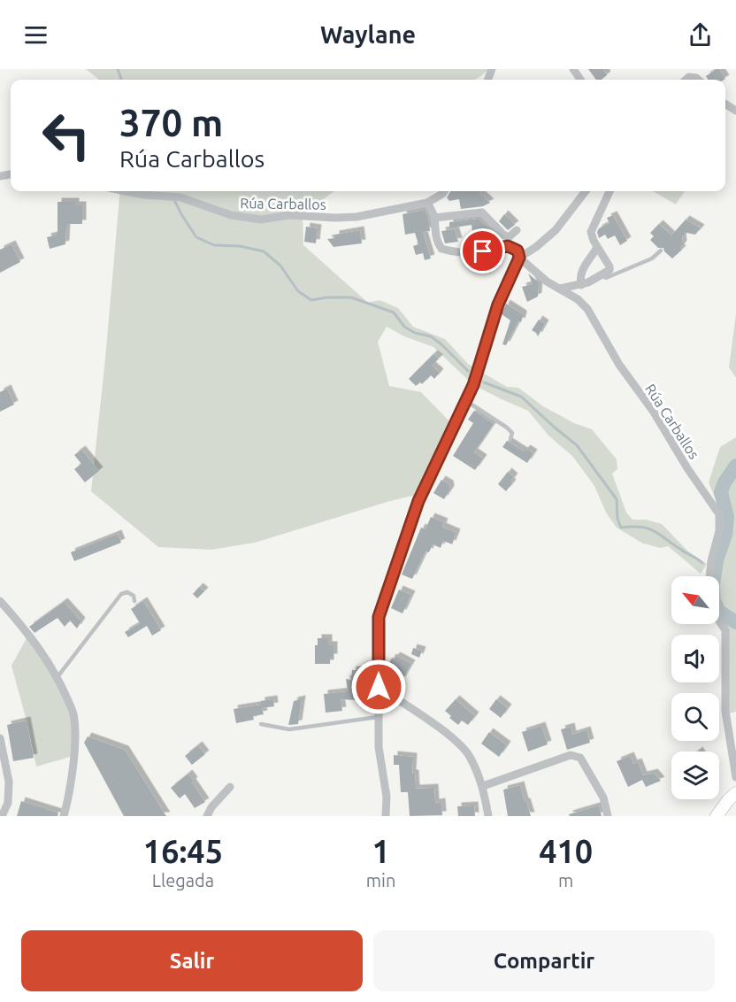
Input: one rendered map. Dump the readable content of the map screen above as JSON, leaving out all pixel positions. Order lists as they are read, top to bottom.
{
  "streets": {
    "street": ["Rúa Carballos"]
  },
  "north": "top left",
  "page": {
    "header": "Waylane",
    "turn": ["370 m", "Rúa Carballos"],
    "eta": [
      "16:45",
      "Llegada",
      "1",
      "min",
      "410",
      "m"
    ],
    "buttons": ["Salir", "Compartir"]
  }
}
